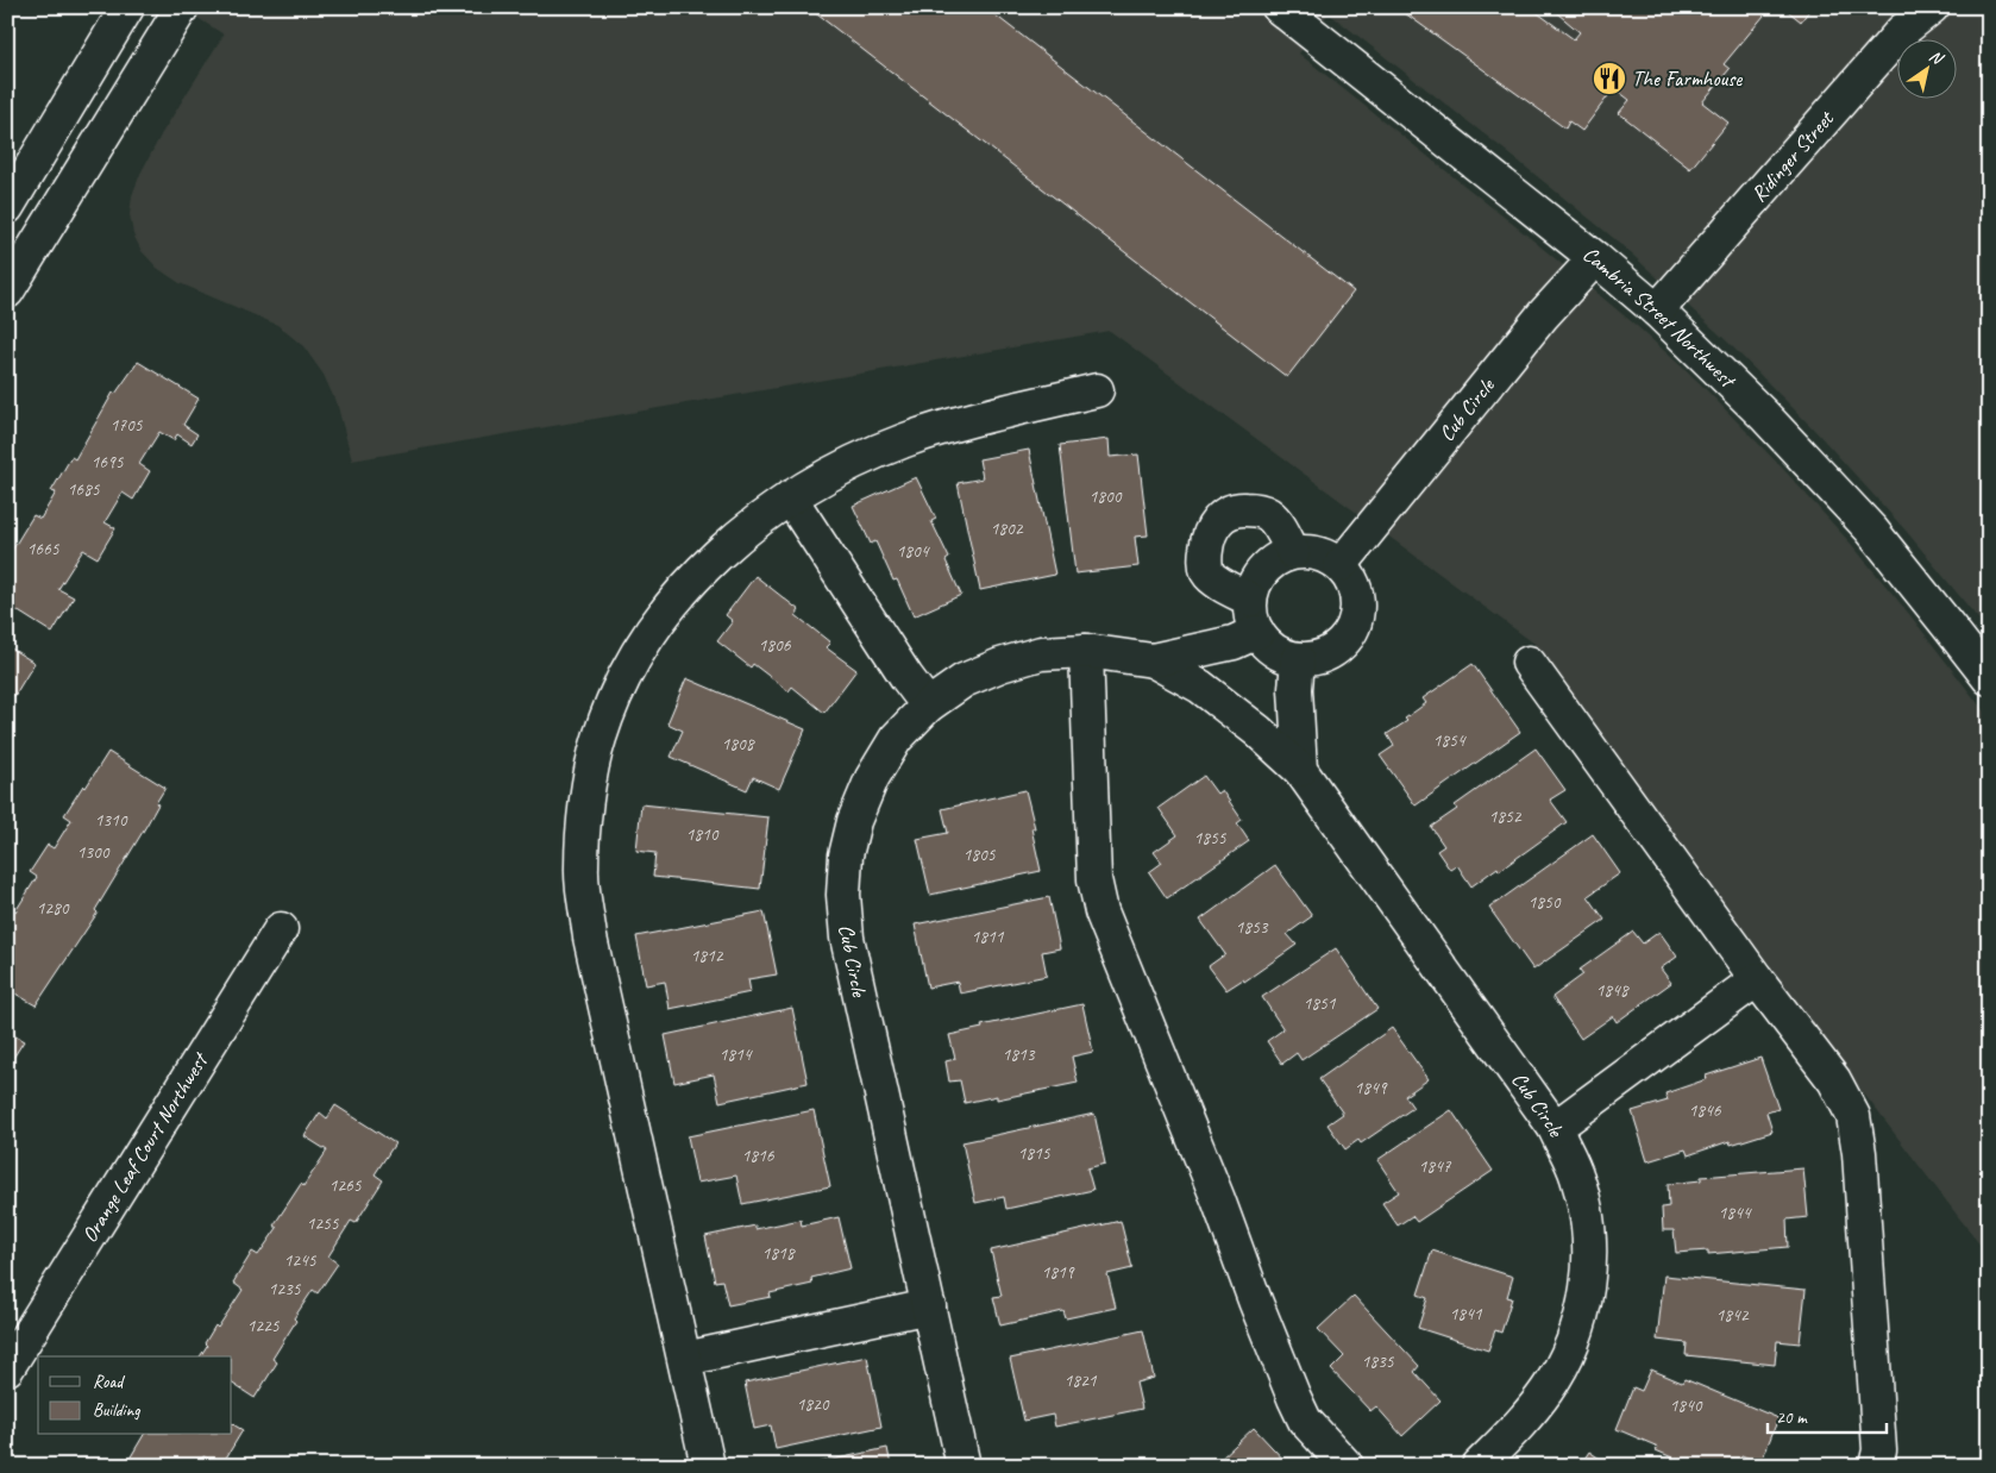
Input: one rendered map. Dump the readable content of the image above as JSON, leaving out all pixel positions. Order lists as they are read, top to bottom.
{
  "streets": {
    "street": [
      "Ridinger Street",
      "Cambria Street Northwest",
      "Cub Circle",
      "Orange Leaf Court Northwest"
    ]
  },
  "crossings": [
    ["Ridinger Street", "Cambria Street Northwest"],
    ["Cambria Street Northwest", "Cub Circle"]
  ],
  "places": {
    "restaurant": ["The Farmhouse"]
  },
  "house_numbers": [
    "1705",
    "1695",
    "1685",
    "1800",
    "1802",
    "1665",
    "1804",
    "1806",
    "1854",
    "1808",
    "1852",
    "1310",
    "1810",
    "1855",
    "1300",
    "1805",
    "1850",
    "1280",
    "1853",
    "1811",
    "1812",
    "1848",
    "1851",
    "1814",
    "1813",
    "1849",
    "1846",
    "1815",
    "1816",
    "1847",
    "1265",
    "1844",
    "1255",
    "1818",
    "1245",
    "1819",
    "1235",
    "1841",
    "1842",
    "1225",
    "1835",
    "1821",
    "1820",
    "1840"
  ],
  "legend": ["Road", "Building"],
  "scale_bar": "20 m",
  "north": "top right"
}
